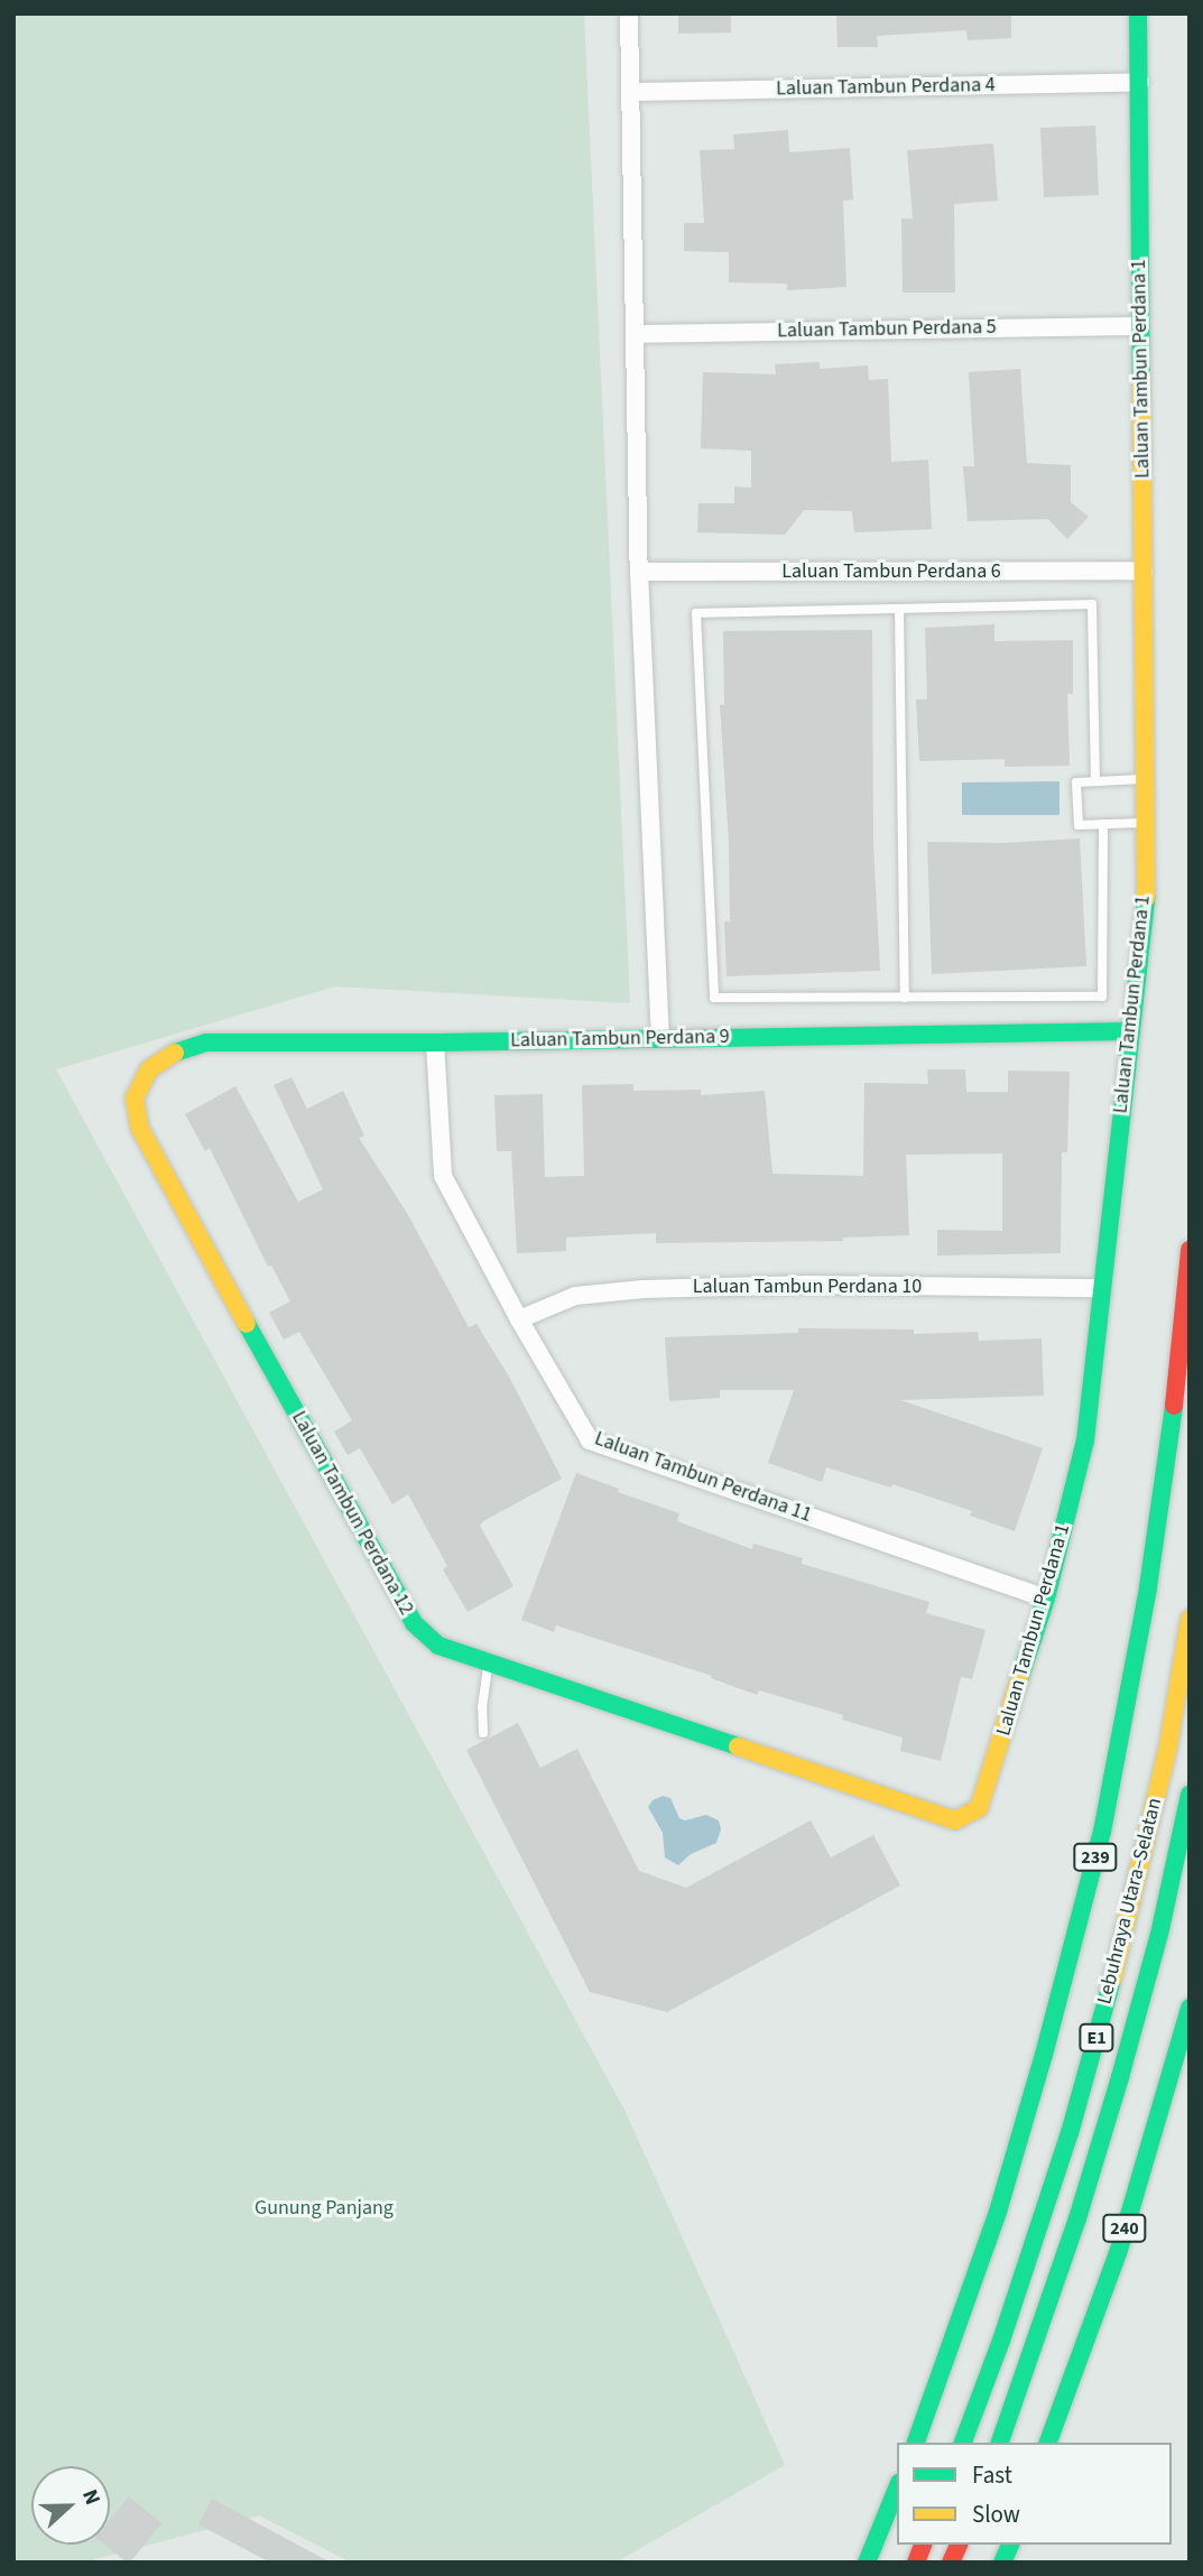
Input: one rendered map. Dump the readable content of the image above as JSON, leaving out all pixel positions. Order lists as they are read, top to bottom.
{
  "streets": {
    "main road": [
      "Laluan Tambun Perdana 1",
      "Laluan Tambun Perdana 9",
      "Laluan Tambun Perdana 12",
      "239",
      "Lebuhraya Utara–Selatan",
      "E1",
      "240"
    ],
    "street": [
      "Laluan Tambun Perdana 4",
      "Laluan Tambun Perdana 5",
      "Laluan Tambun Perdana 6",
      "Laluan Tambun Perdana 10",
      "Laluan Tambun Perdana 11"
    ]
  },
  "crossings": [
    ["Laluan Tambun Perdana 4", "Laluan Tambun Perdana 1"],
    ["Laluan Tambun Perdana 5", "Laluan Tambun Perdana 1"],
    ["Laluan Tambun Perdana 1", "Laluan Tambun Perdana 6"],
    ["Laluan Tambun Perdana 1", "Laluan Tambun Perdana 9"],
    ["Laluan Tambun Perdana 1", "Laluan Tambun Perdana 10"],
    ["Laluan Tambun Perdana 1", "Laluan Tambun Perdana 11"],
    ["Laluan Tambun Perdana 1", "Laluan Tambun Perdana 12"],
    ["Laluan Tambun Perdana 9", "Laluan Tambun Perdana 11"],
    ["Laluan Tambun Perdana 9", "Laluan Tambun Perdana 12"],
    ["Laluan Tambun Perdana 10", "Laluan Tambun Perdana 11"]
  ],
  "parks": ["Gunung Panjang"],
  "legend": ["Fast", "Slow"],
  "north": "right"
}
